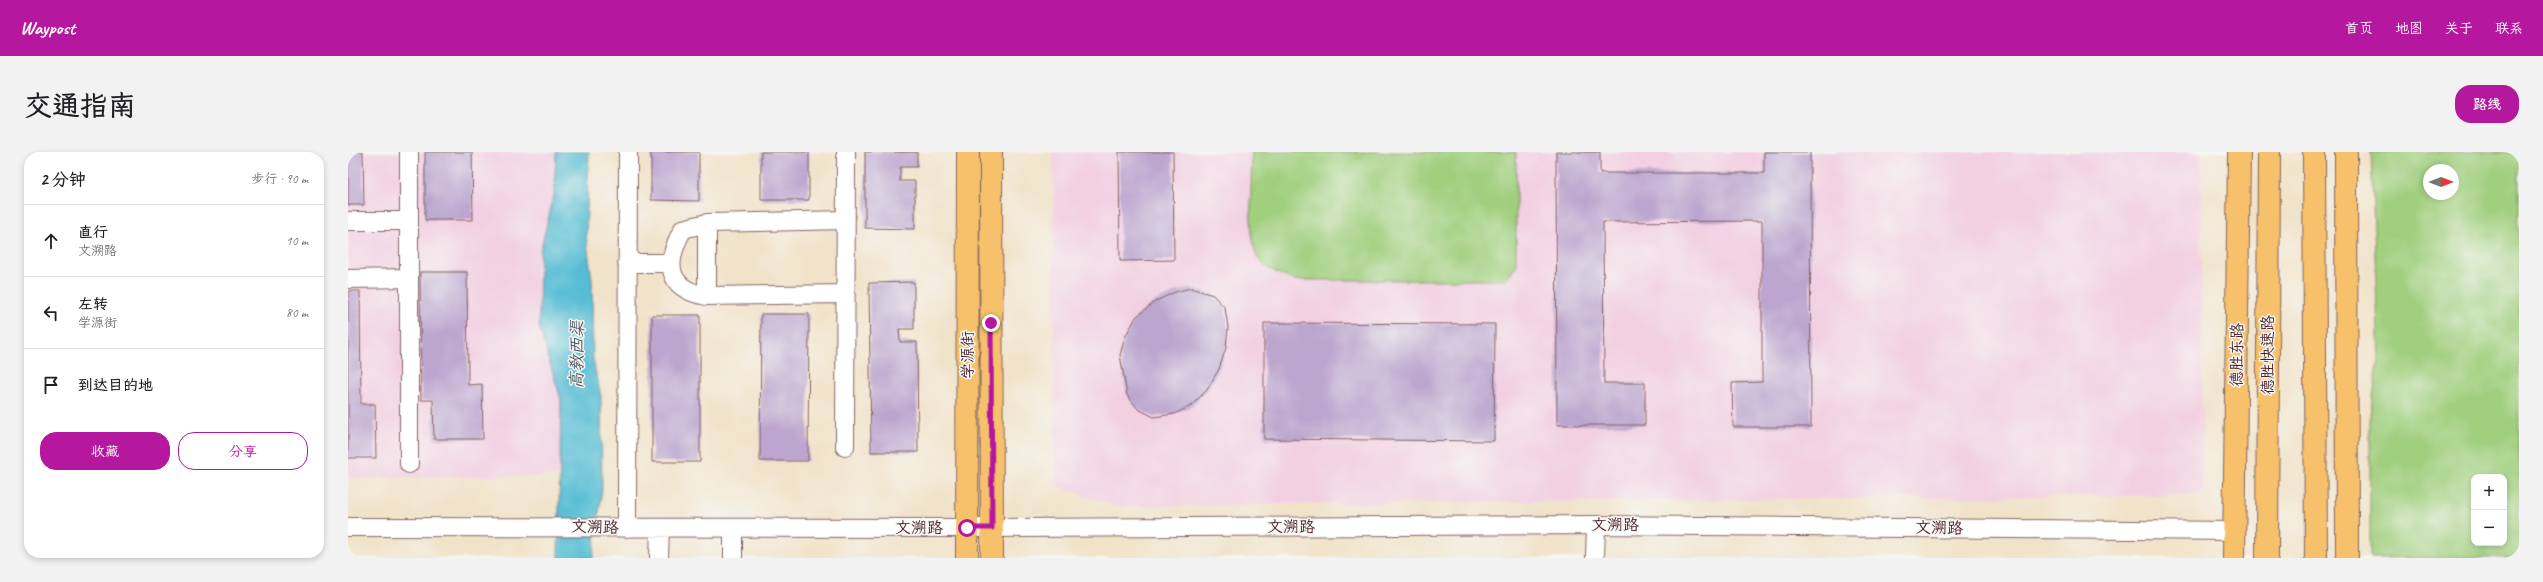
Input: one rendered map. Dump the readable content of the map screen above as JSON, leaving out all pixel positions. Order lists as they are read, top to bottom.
{
  "streets": {
    "main road": ["学源街", "德胜东路", "德胜快速路"],
    "street": ["文溯路"]
  },
  "crossings": [
    ["学源街", "文溯路"],
    ["德胜东路", "文溯路"]
  ],
  "water": ["高教西渠"],
  "north": "right",
  "page": {
    "header": "Waypost",
    "nav": [
      "首页",
      "地图",
      "关于",
      "联系"
    ],
    "buttons": [
      "路线",
      ["收藏", "分享"]
    ],
    "title": "交通指南",
    "heading": ["2 分钟", "步行 · 90 m"],
    "list": [
      ["直行", "文溯路", "10 m"],
      ["左转", "学源街", "80 m"],
      "到达目的地"
    ],
    "map_buttons": ["+", "−"]
  }
}
